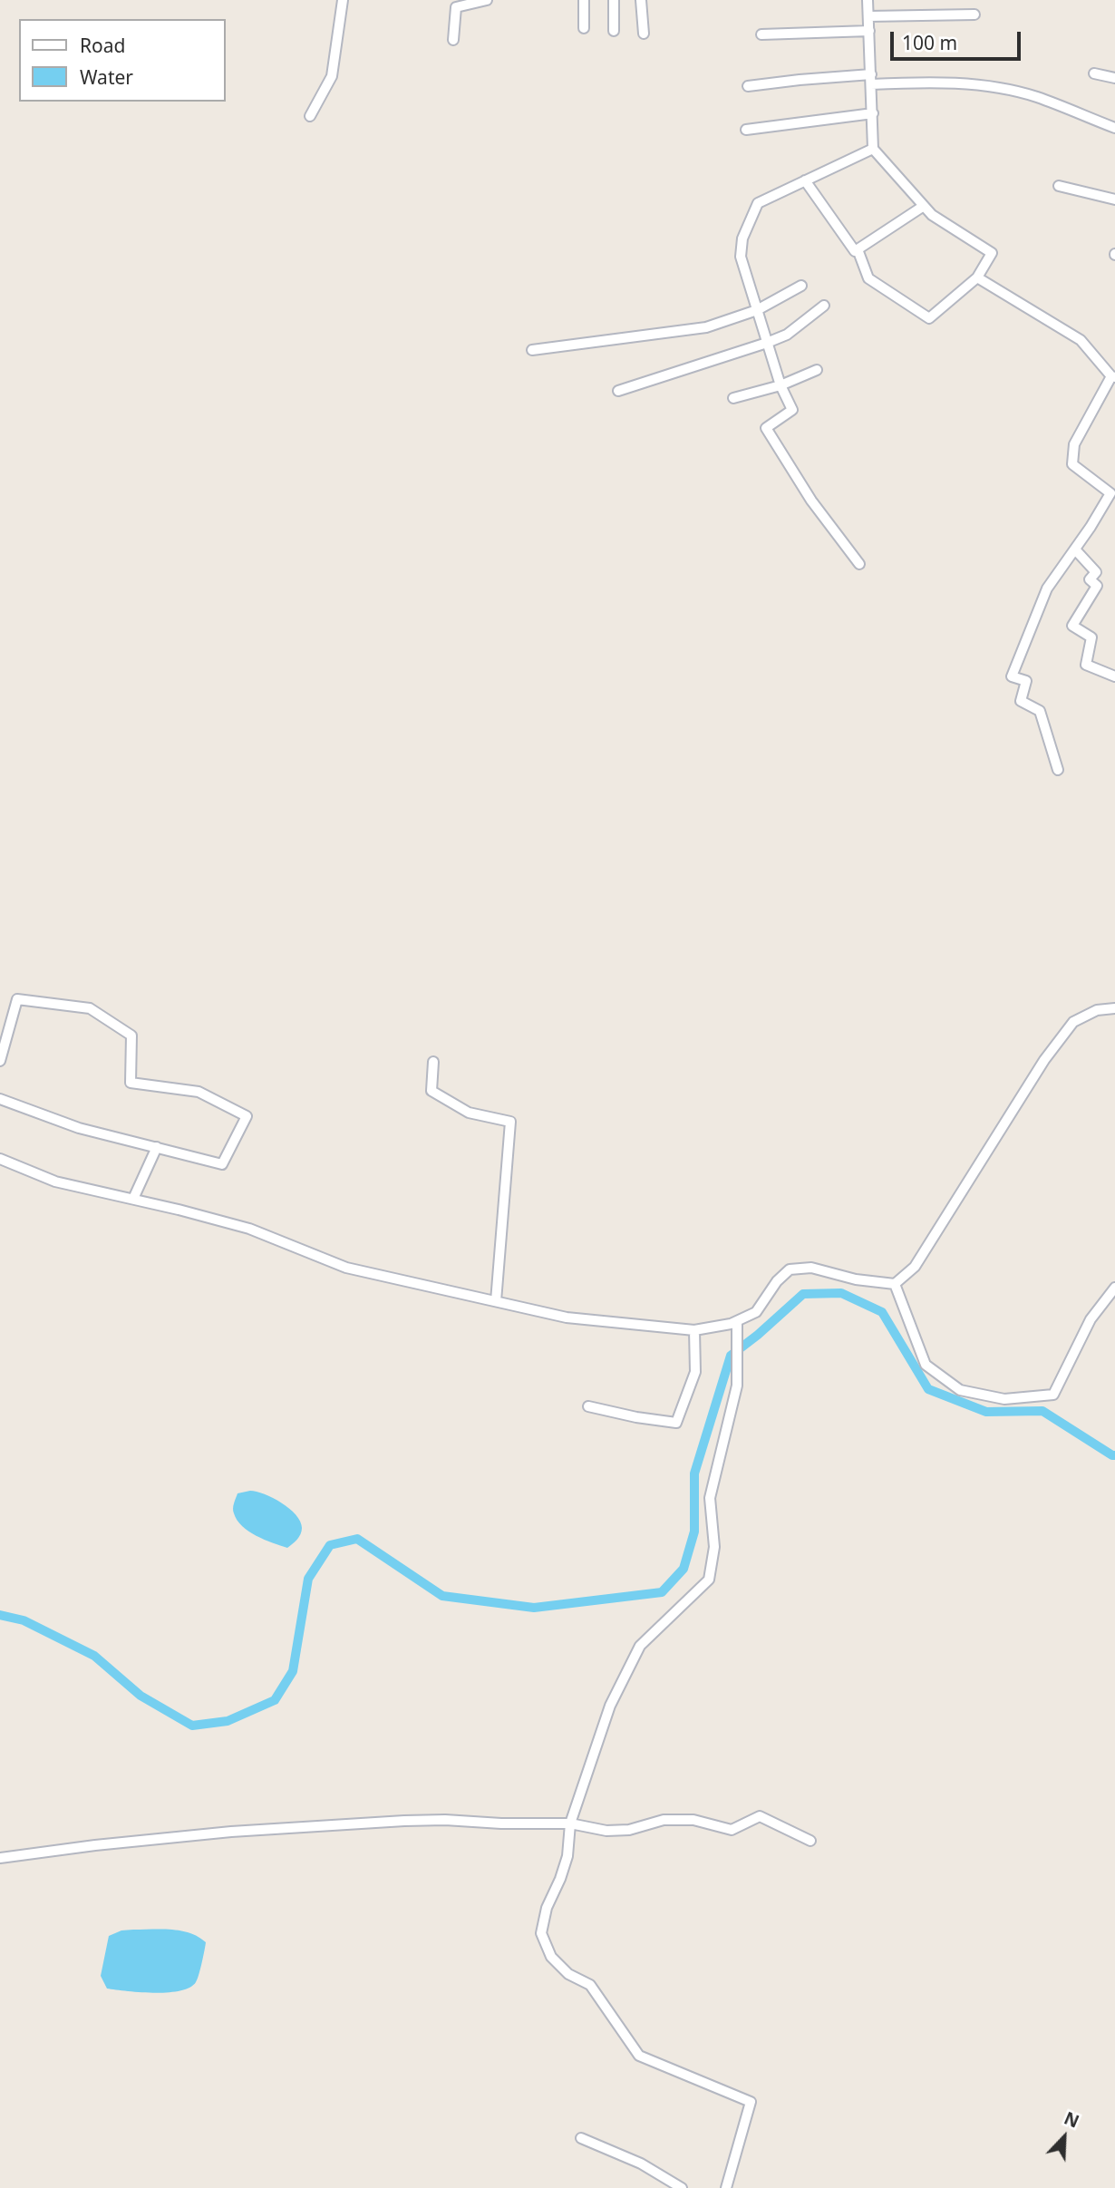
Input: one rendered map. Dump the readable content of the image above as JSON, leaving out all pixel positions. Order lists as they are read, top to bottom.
{
  "legend": ["Road", "Water"],
  "scale_bar": "100 m",
  "north": "top right"
}
